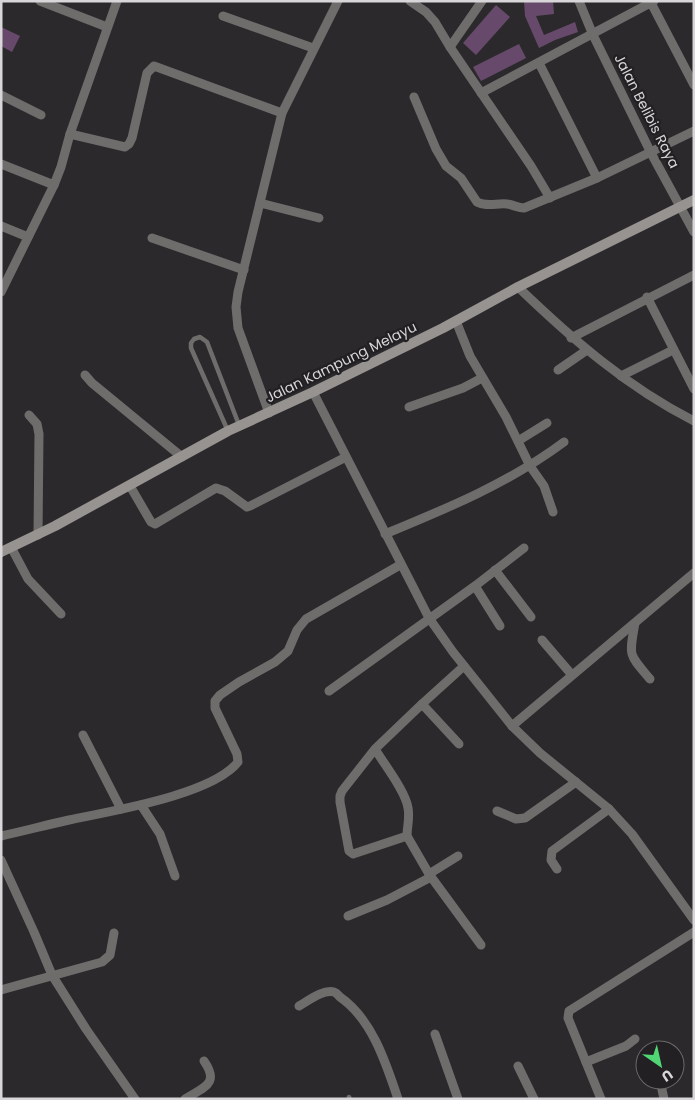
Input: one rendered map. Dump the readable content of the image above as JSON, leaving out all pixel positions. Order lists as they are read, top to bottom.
{
  "streets": {
    "main road": ["Jalan Kampung Melayu"],
    "street": ["Jalan Belibis Raya"]
  },
  "crossings": [
    ["Jalan Belibis Raya", "Jalan Kampung Melayu"]
  ],
  "north": "bottom right"
}
